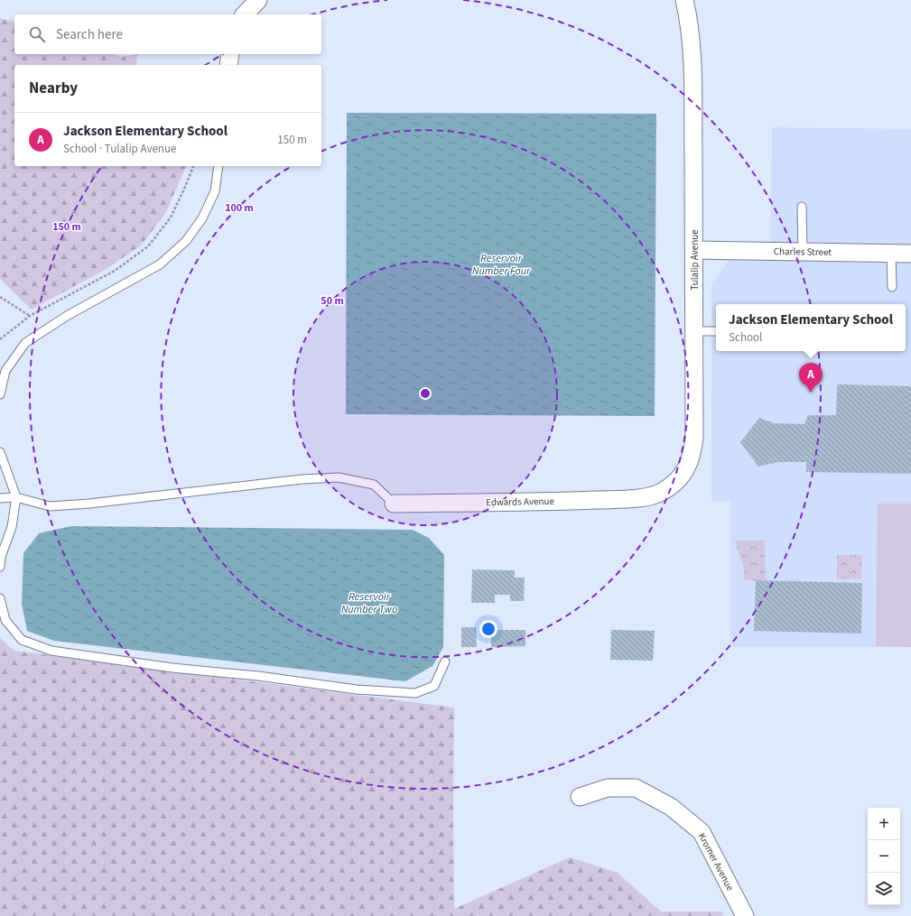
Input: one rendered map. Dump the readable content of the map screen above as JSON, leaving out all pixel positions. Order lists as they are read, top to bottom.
{
  "streets": {
    "street": [
      "Charles Street",
      "Tulalip Avenue",
      "Edwards Avenue",
      "Kromer Avenue"
    ]
  },
  "crossings": [
    ["Charles Street", "Tulalip Avenue"],
    ["Tulalip Avenue", "Edwards Avenue"]
  ],
  "water": ["Reservoir Number Four", "Reservoir Number Two"],
  "page": {
    "search": "Search here",
    "heading": "Nearby",
    "list": [
      {
        "mark": "A",
        "name": "Jackson Elementary School",
        "note": "School · Tulalip Avenue",
        "value": "150 m"
      }
    ],
    "popup": ["Jackson Elementary School", "School"],
    "pins": "A",
    "map_buttons": ["+", "−"]
  },
  "rings": ["100 m", "150 m", "50 m"]
}
